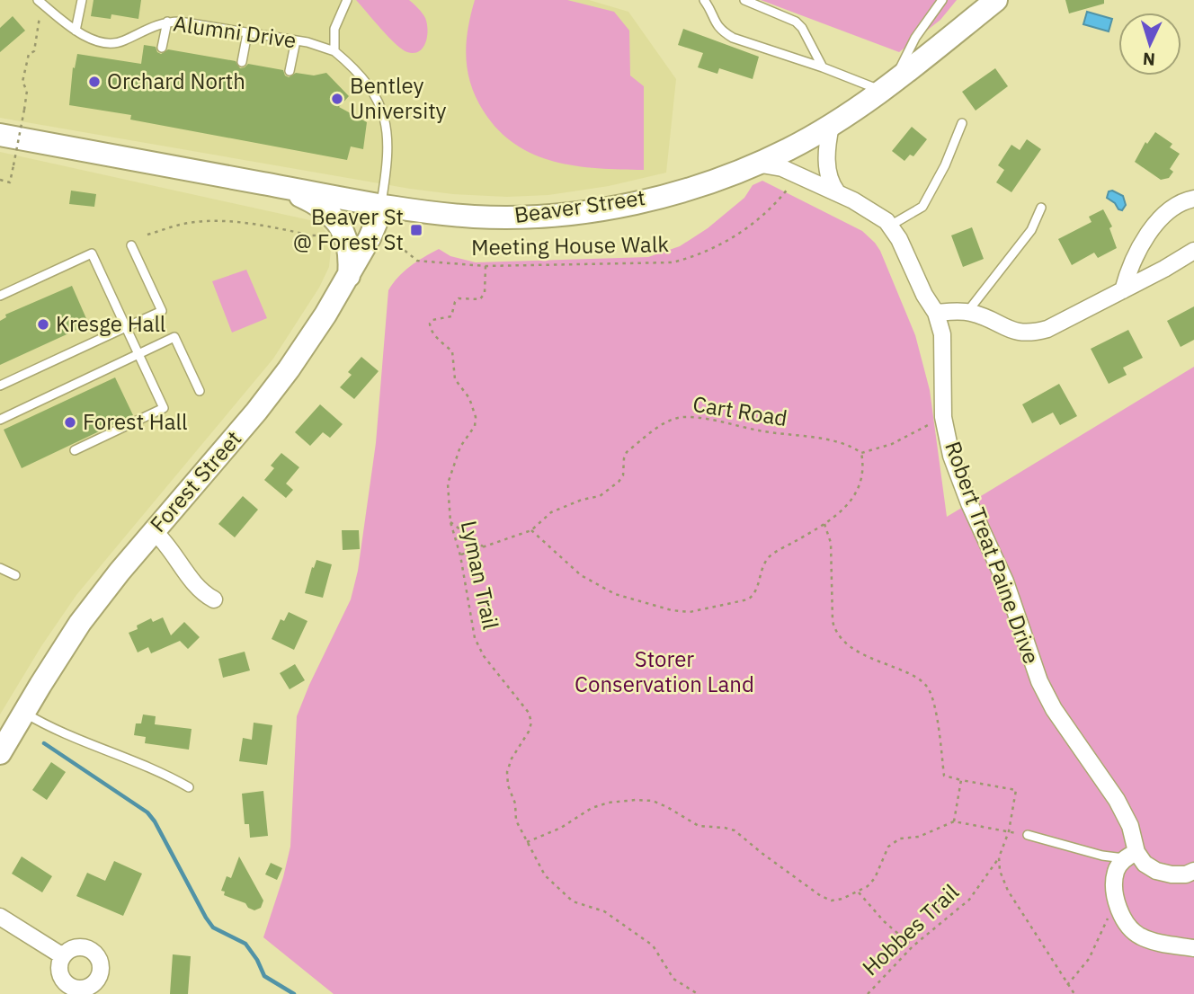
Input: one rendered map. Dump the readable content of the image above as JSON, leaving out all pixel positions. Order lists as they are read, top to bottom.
{
  "streets": {
    "main road": ["Beaver Street", "Forest Street"],
    "street": ["Robert Treat Paine Drive"],
    "lane": ["Alumni Drive"],
    "path": [
      "Meeting House Walk",
      "Cart Road",
      "Lyman Trail",
      "Hobbes Trail"
    ]
  },
  "crossings": [
    ["Beaver Street", "Forest Street"],
    ["Beaver Street", "Robert Treat Paine Drive"],
    ["Meeting House Walk", "Lyman Trail"],
    ["Cart Road", "Lyman Trail"]
  ],
  "parks": ["Storer Conservation Land"],
  "places": {
    "other": [
      "Orchard North",
      "Bentley University",
      "Kresge Hall",
      "Forest Hall"
    ],
    "transit": ["Beaver St @ Forest St"]
  },
  "north": "bottom"
}
